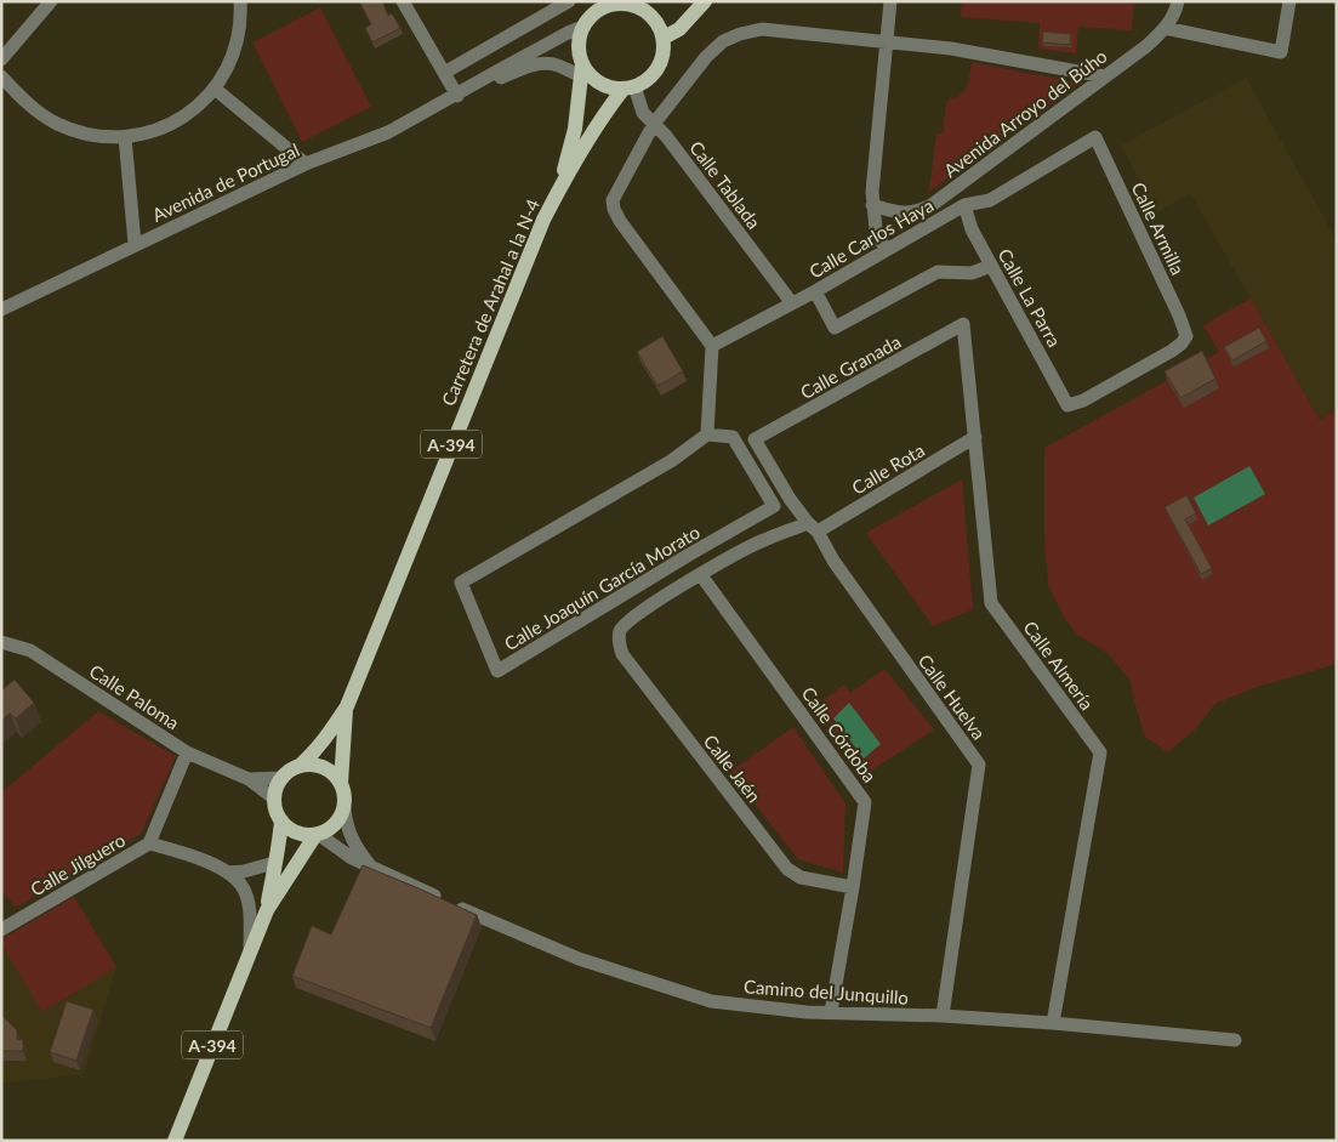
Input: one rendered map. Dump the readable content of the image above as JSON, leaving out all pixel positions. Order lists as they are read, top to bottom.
{
  "streets": {
    "main road": ["Carretera de Arahal a la N-4", "A-394"],
    "street": [
      "Avenida Arroyo del Búho",
      "Avenida de Portugal",
      "Calle Tablada",
      "Calle Armilla",
      "Calle Carlos Haya",
      "Calle La Parra",
      "Calle Granada",
      "Calle Rota",
      "Calle Joaquín García Morato",
      "Calle Almería",
      "Calle Paloma",
      "Calle Huelva",
      "Calle Córdoba",
      "Calle Jaén",
      "Calle Jilguero",
      "Camino del Junquillo"
    ]
  },
  "crossings": [
    ["Avenida de Portugal", "Calle Tablada"],
    ["Avenida de Portugal", "Carretera de Arahal a la N-4"],
    ["Avenida de Portugal", "A-394"],
    ["Calle Tablada", "Calle Carlos Haya"],
    ["Calle Tablada", "Carretera de Arahal a la N-4"],
    ["Calle Tablada", "A-394"],
    ["Calle Armilla", "Calle Carlos Haya"],
    ["Calle Armilla", "Calle La Parra"],
    ["Calle Carlos Haya", "Calle La Parra"],
    ["Carretera de Arahal a la N-4", "A-394"],
    ["Carretera de Arahal a la N-4", "Calle Paloma"],
    ["Carretera de Arahal a la N-4", "Camino del Junquillo"],
    ["Calle Granada", "Calle Almería"],
    ["Calle Granada", "Calle Huelva"],
    ["A-394", "Calle Paloma"],
    ["A-394", "Camino del Junquillo"],
    ["Calle Rota", "Calle Almería"],
    ["Calle Rota", "Calle Huelva"],
    ["Calle Rota", "Calle Córdoba"],
    ["Calle Rota", "Calle Jaén"],
    ["Calle Almería", "Camino del Junquillo"],
    ["Calle Paloma", "Calle Jilguero"],
    ["Calle Paloma", "Camino del Junquillo"],
    ["Calle Huelva", "Camino del Junquillo"],
    ["Calle Córdoba", "Calle Jaén"],
    ["Calle Córdoba", "Camino del Junquillo"]
  ]
}
